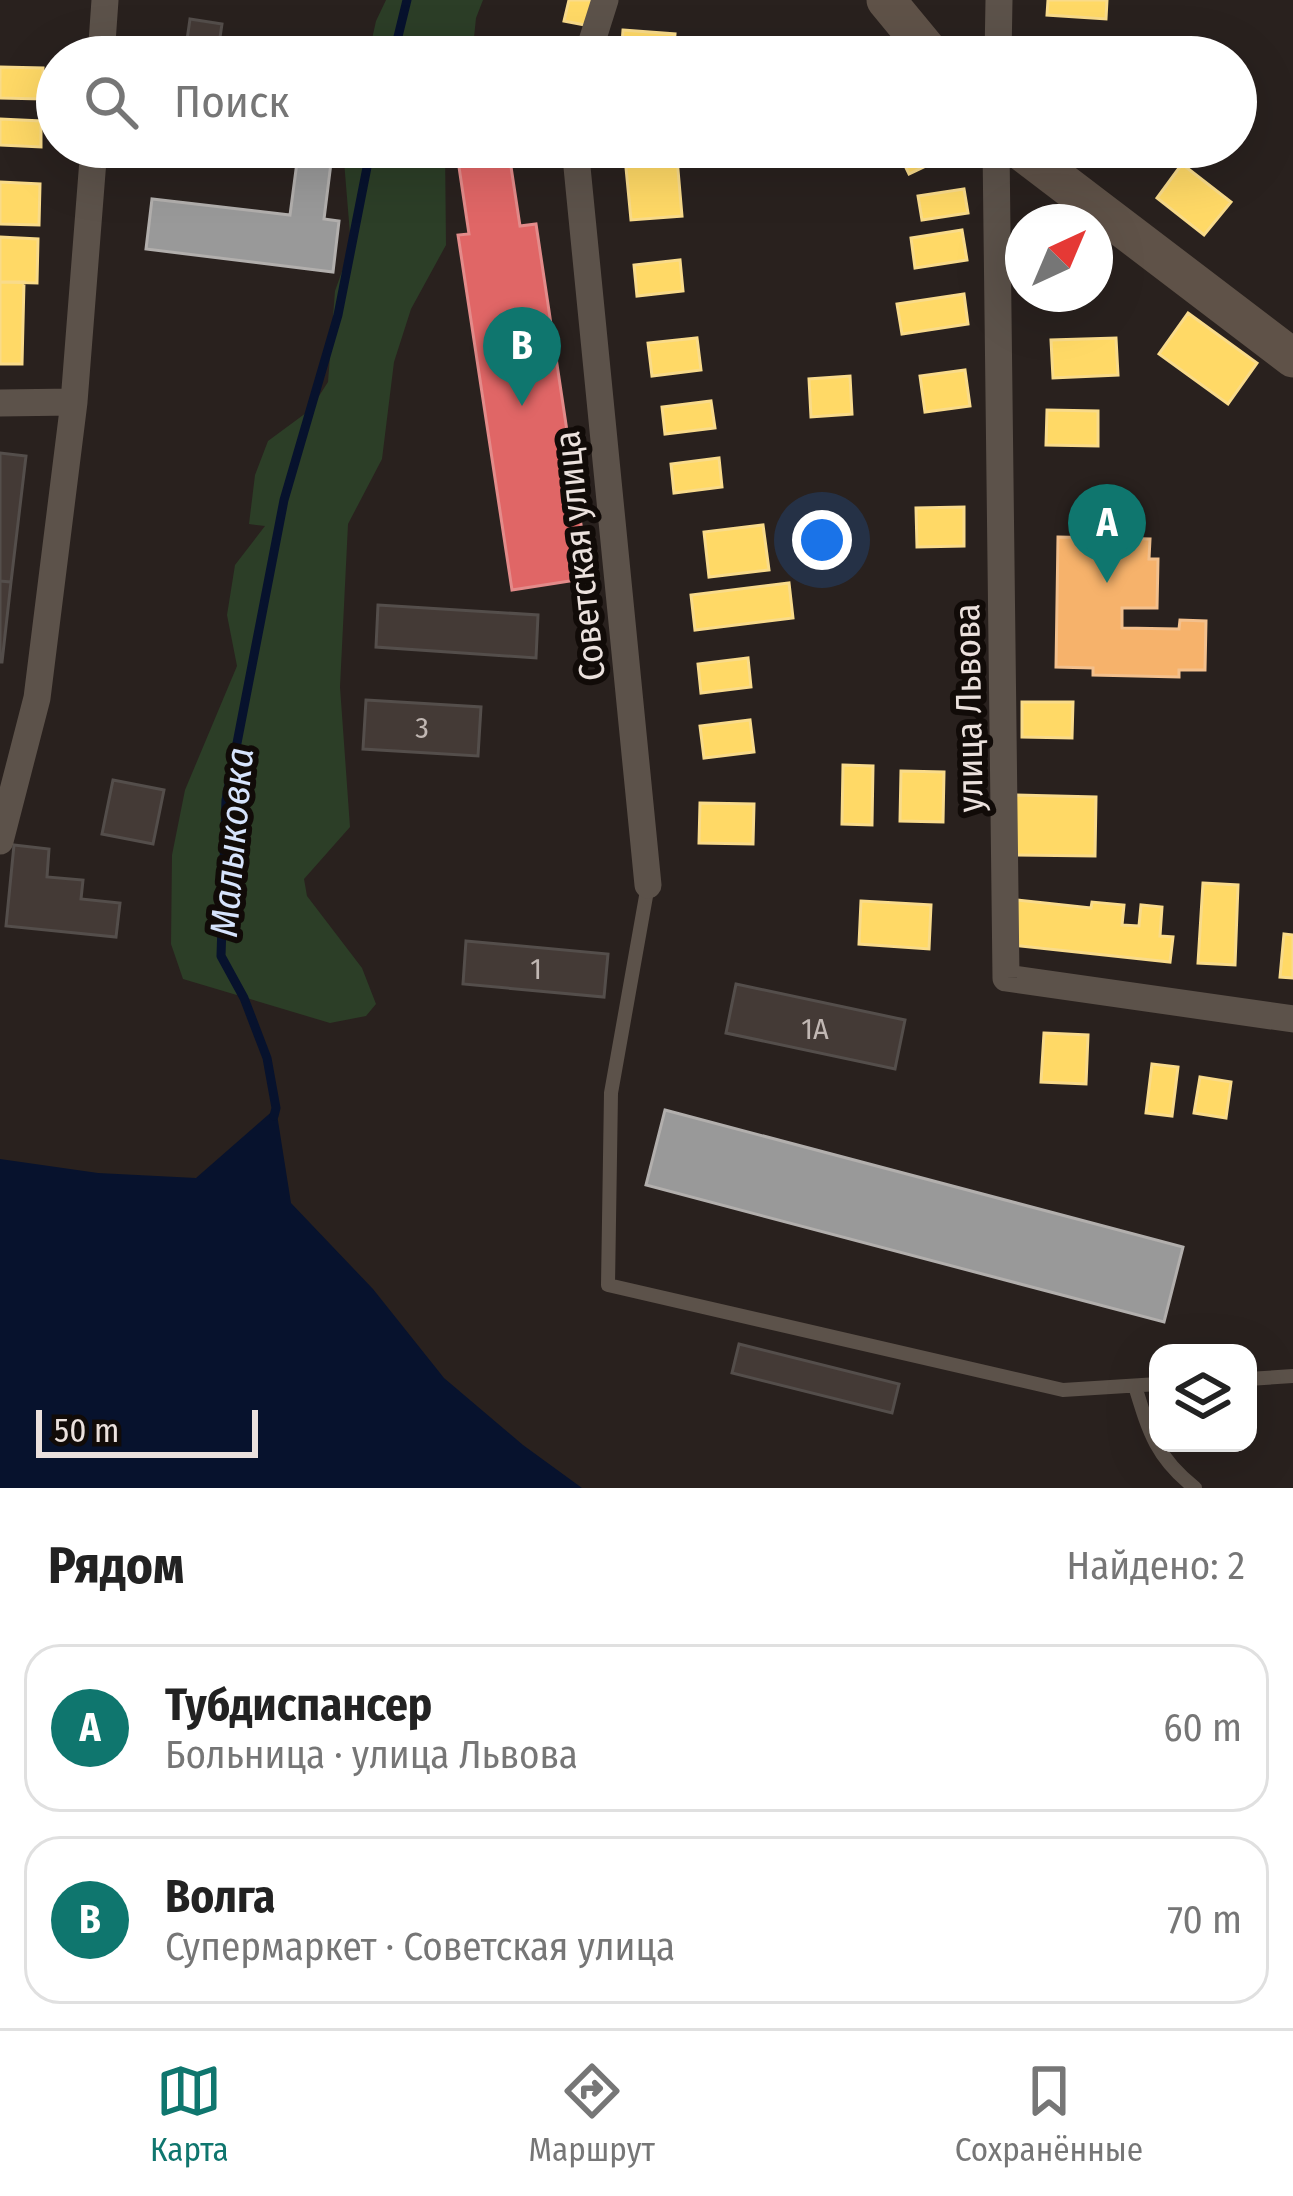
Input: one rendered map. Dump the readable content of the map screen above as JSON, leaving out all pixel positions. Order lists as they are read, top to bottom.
{
  "streets": {
    "street": ["Советская улица", "улица Львова"]
  },
  "water": ["Малыковка"],
  "house_numbers": ["3", "1", "1А"],
  "scale_bar": "50 m",
  "north": "top right",
  "page": {
    "search": "Поиск",
    "pins": ["B", "A"],
    "scale": "50 m",
    "heading": ["Рядом", "Найдено: 2"],
    "list": [
      {
        "mark": "A",
        "name": "Тубдиспансер",
        "note": "Больница · улица Львова",
        "value": "60 m"
      },
      {
        "mark": "B",
        "name": "Волга",
        "note": "Супермаркет · Советская улица",
        "value": "70 m"
      }
    ],
    "nav": ["Карта", "Маршрут", "Сохранённые"]
  }
}
